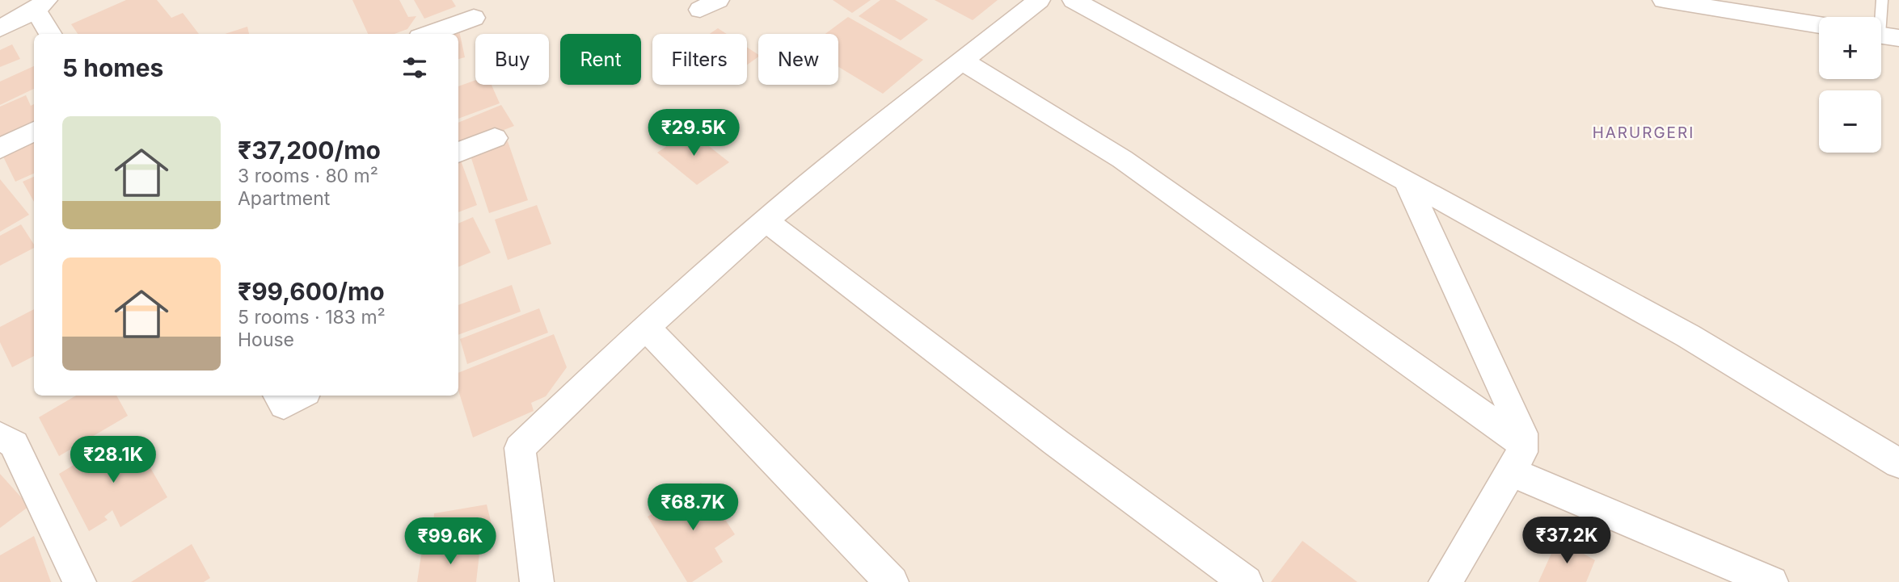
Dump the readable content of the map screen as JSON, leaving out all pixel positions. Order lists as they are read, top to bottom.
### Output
{
  "districts": ["HARURGERI"],
  "page": {
    "map_buttons": ["+", "−"],
    "chip": [
      "Buy",
      "Rent",
      "Filters",
      "New"
    ],
    "heading": "5 homes",
    "list": [
      {
        "name": "₹37,200/mo",
        "note": "3 rooms · 80 m² · Apartment"
      },
      {
        "name": "₹99,600/mo",
        "note": "5 rooms · 183 m² · House"
      }
    ],
    "price": [
      "₹29.5K",
      "₹28.1K",
      "₹68.7K",
      "₹37.2K",
      "₹99.6K"
    ]
  }
}
